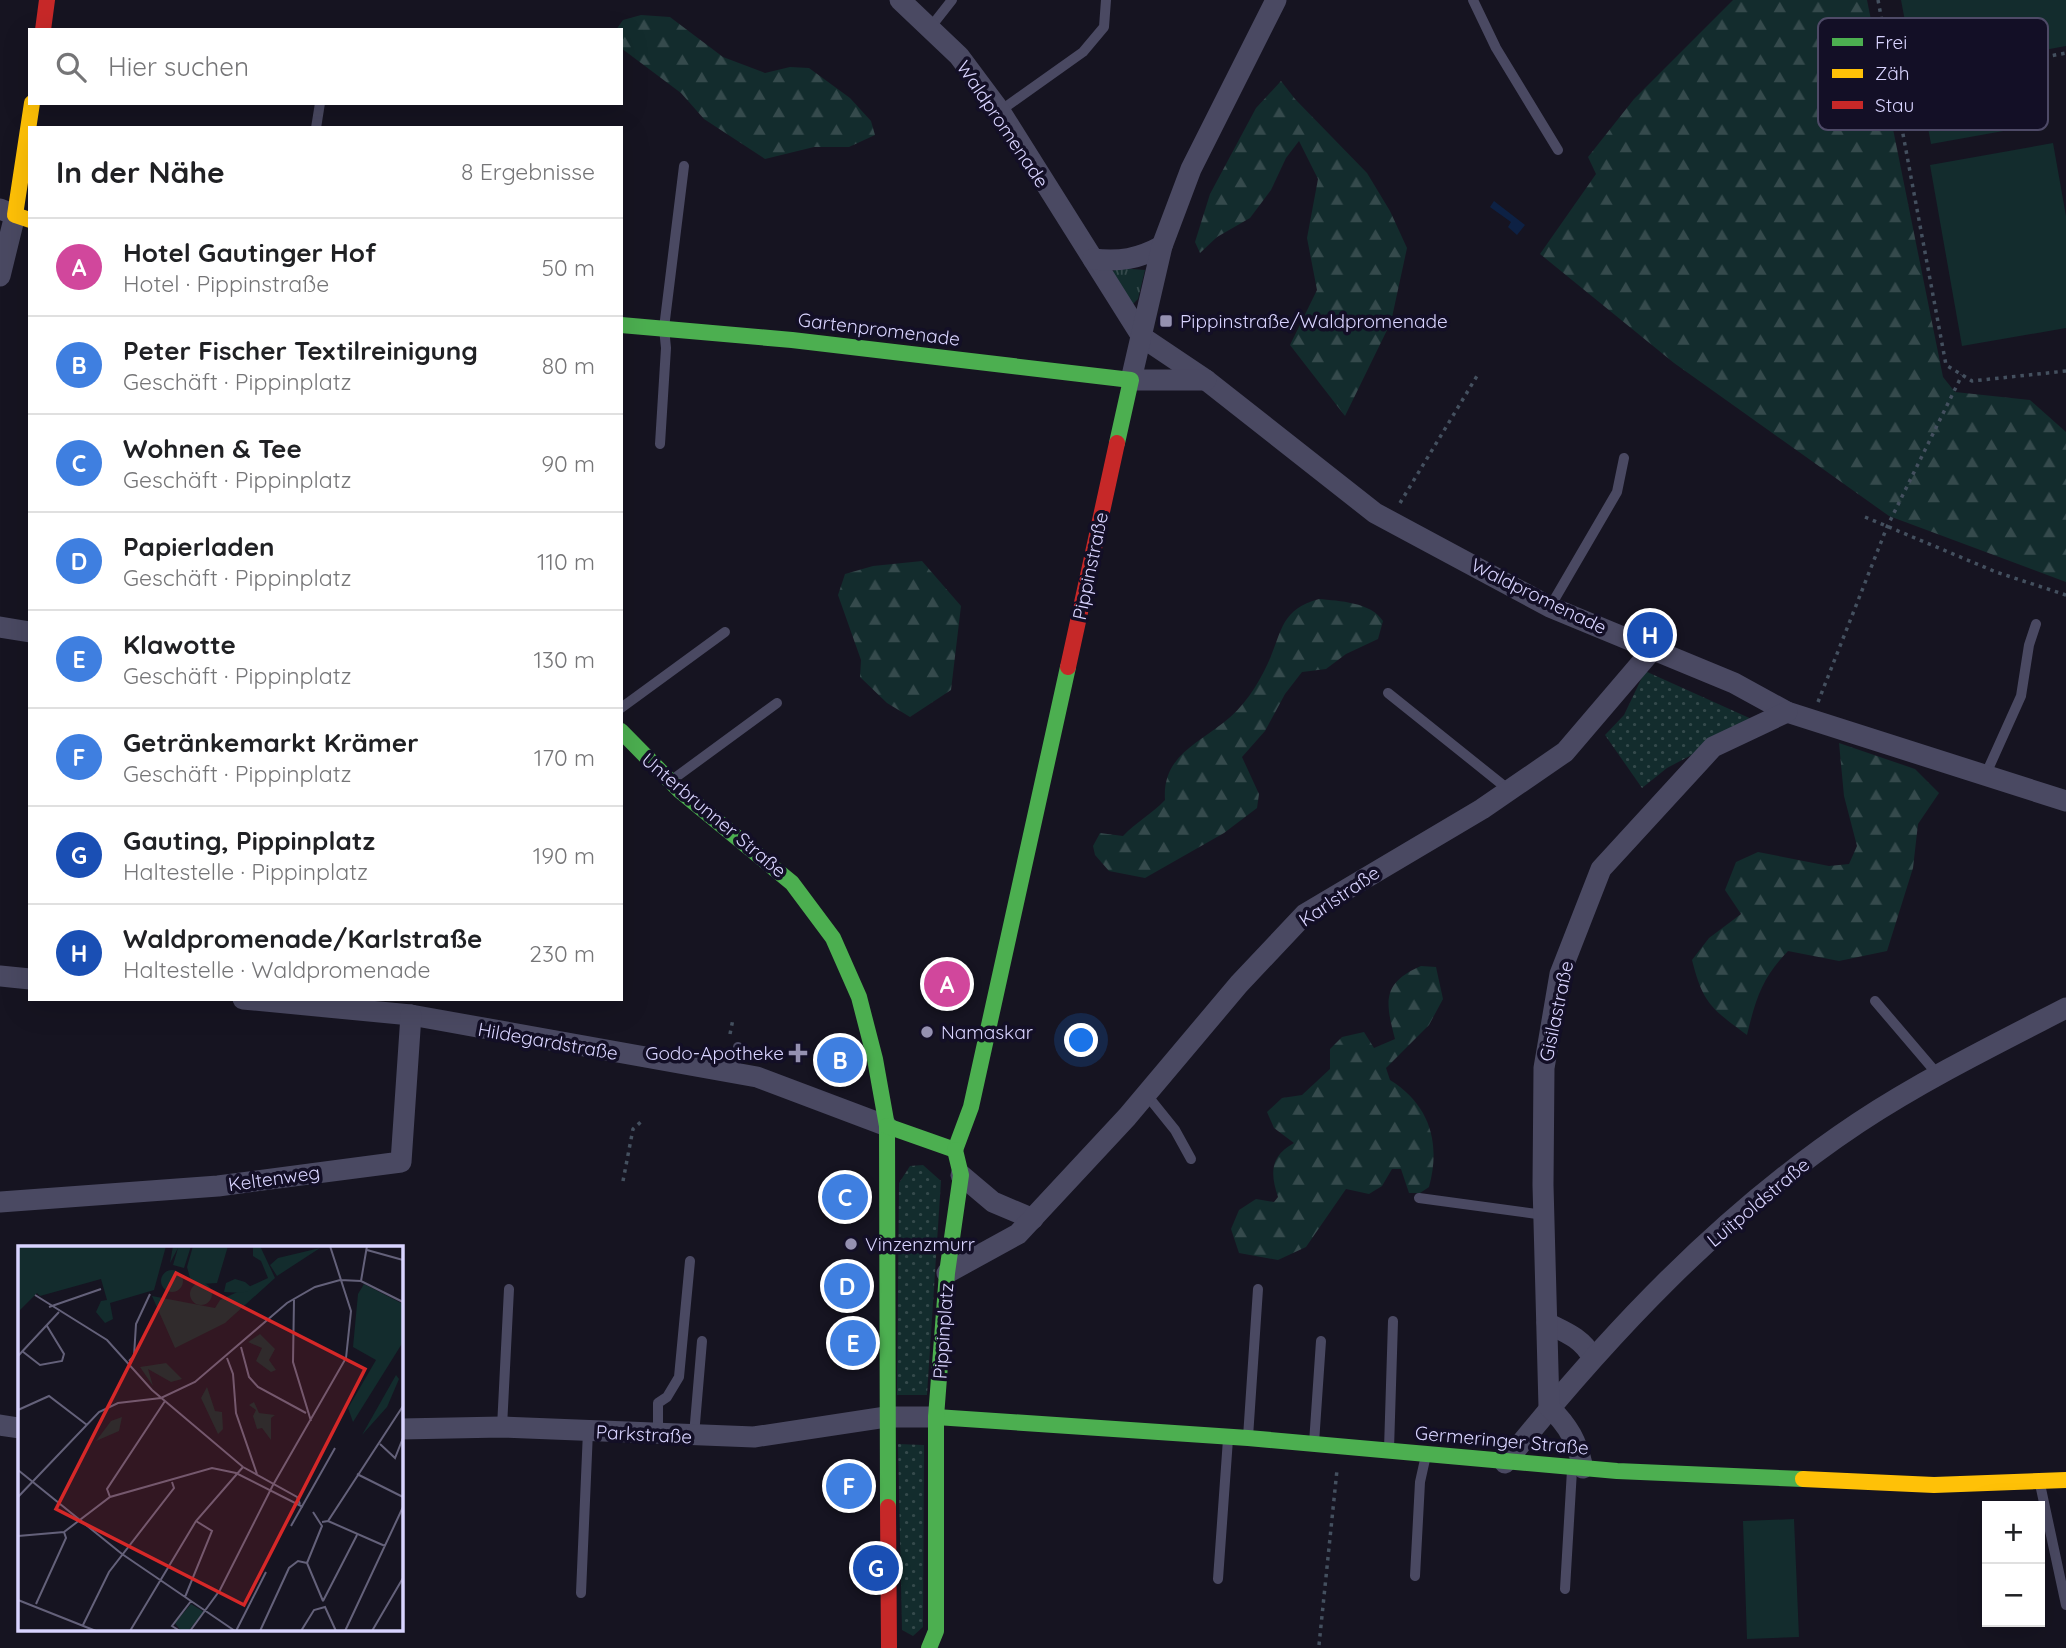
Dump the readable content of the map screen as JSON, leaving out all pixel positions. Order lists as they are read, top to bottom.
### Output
{
  "streets": {
    "street": [
      "Waldpromenade",
      "Gartenpromenade",
      "Pippinstraße",
      "Unterbrunner Straße",
      "Karlstraße",
      "Gisilastraße",
      "Hildegardstraße",
      "Keltenweg",
      "Luitpoldstraße",
      "Pippinplatz",
      "Parkstraße",
      "Germeringer Straße"
    ]
  },
  "crossings": [
    ["Waldpromenade", "Pippinstraße"],
    ["Waldpromenade", "Karlstraße"],
    ["Waldpromenade", "Gisilastraße"],
    ["Gartenpromenade", "Pippinstraße"],
    ["Pippinstraße", "Pippinplatz"],
    ["Unterbrunner Straße", "Hildegardstraße"],
    ["Karlstraße", "Pippinplatz"],
    ["Gisilastraße", "Luitpoldstraße"],
    ["Hildegardstraße", "Keltenweg"],
    ["Luitpoldstraße", "Germeringer Straße"],
    ["Pippinplatz", "Germeringer Straße"]
  ],
  "places": {
    "transit": ["Pippinstraße/Waldpromenade"],
    "other": ["Namaskar", "Vinzenzmurr"],
    "health": ["Godo-Apotheke"]
  },
  "legend": ["Frei", "Zäh", "Stau"],
  "page": {
    "search": "Hier suchen",
    "heading": ["In der Nähe", "8 Ergebnisse"],
    "list": [
      {
        "mark": "A",
        "name": "Hotel Gautinger Hof",
        "note": "Hotel · Pippinstraße",
        "value": "50 m"
      },
      {
        "mark": "B",
        "name": "Peter Fischer Textilreinigung",
        "note": "Geschäft · Pippinplatz",
        "value": "80 m"
      },
      {
        "mark": "C",
        "name": "Wohnen & Tee",
        "note": "Geschäft · Pippinplatz",
        "value": "90 m"
      },
      {
        "mark": "D",
        "name": "Papierladen",
        "note": "Geschäft · Pippinplatz",
        "value": "110 m"
      },
      {
        "mark": "E",
        "name": "Klawotte",
        "note": "Geschäft · Pippinplatz",
        "value": "130 m"
      },
      {
        "mark": "F",
        "name": "Getränkemarkt Krämer",
        "note": "Geschäft · Pippinplatz",
        "value": "170 m"
      },
      {
        "mark": "G",
        "name": "Gauting, Pippinplatz",
        "note": "Haltestelle · Pippinplatz",
        "value": "190 m"
      },
      {
        "mark": "H",
        "name": "Waldpromenade/Karlstraße",
        "note": "Haltestelle · Waldpromenade",
        "value": "230 m"
      }
    ],
    "pins": [
      "H",
      "A",
      "B",
      "C",
      "D",
      "E",
      "F",
      "G"
    ],
    "map_buttons": ["+", "−"]
  }
}
